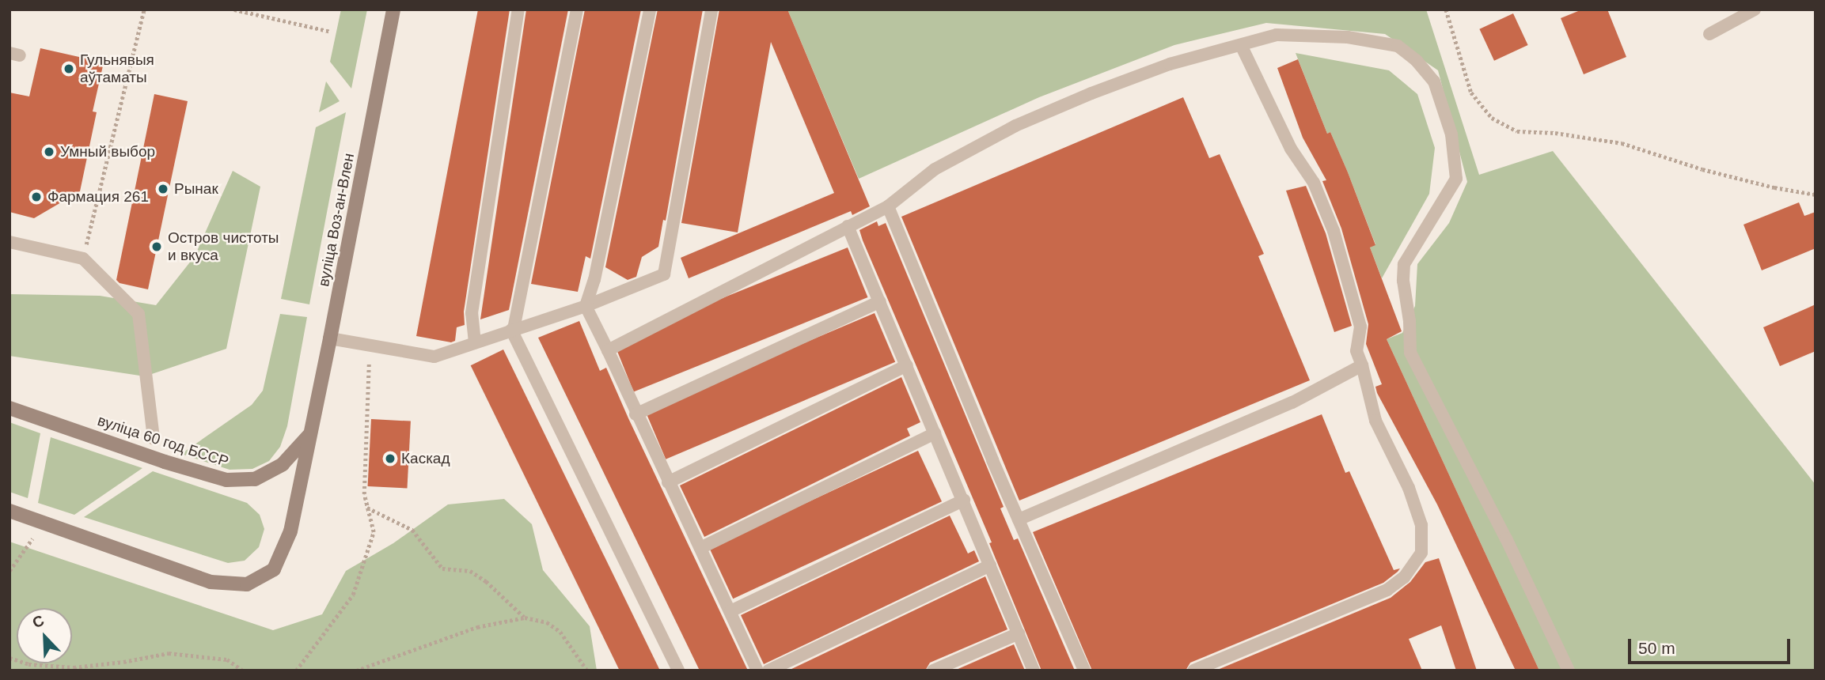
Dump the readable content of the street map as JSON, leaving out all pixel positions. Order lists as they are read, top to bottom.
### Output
{
  "streets": {
    "main road": ["вуліца Воз-ан-Влен", "вуліца 60 год БССР"]
  },
  "crossings": [
    ["вуліца Воз-ан-Влен", "вуліца 60 год БССР"]
  ],
  "places": [
    "Гульнявыя аўтаматы",
    "Умный выбор",
    "Рынак",
    "Фармация 261",
    "Остров чистоты и вкуса",
    "Каскад"
  ],
  "scale_bar": "50 m",
  "north": "top left"
}
